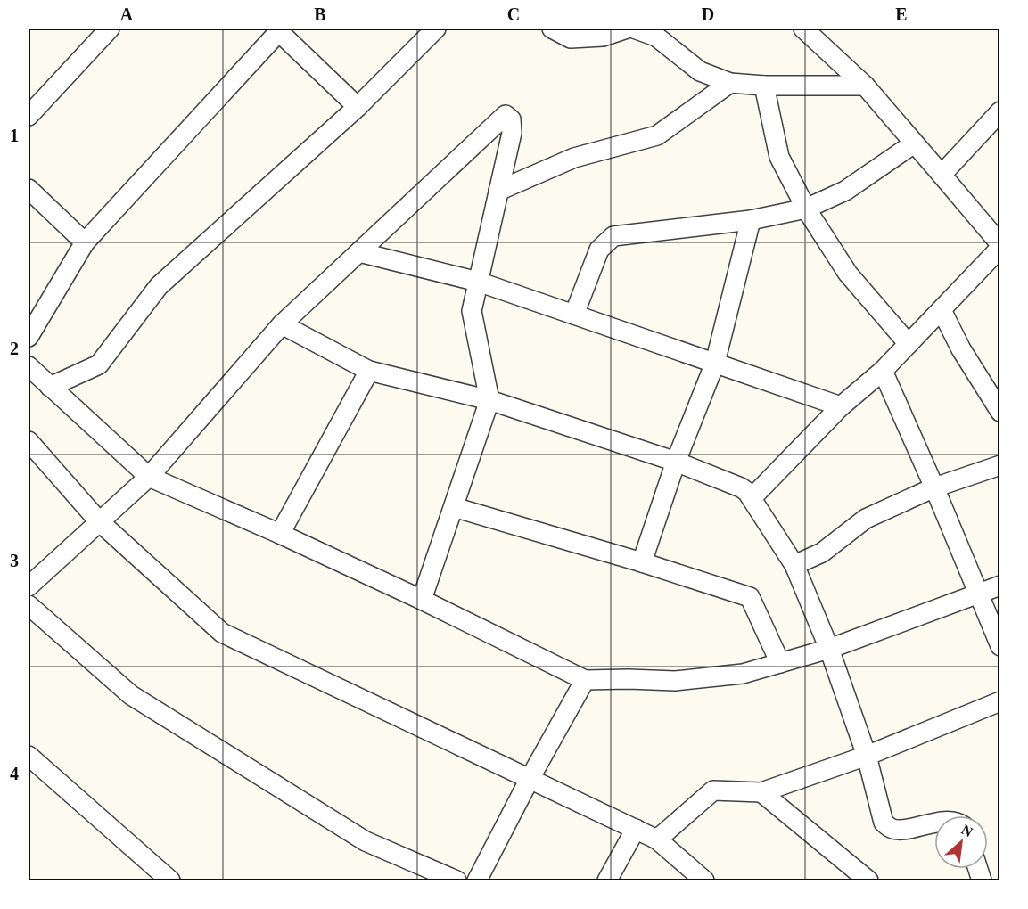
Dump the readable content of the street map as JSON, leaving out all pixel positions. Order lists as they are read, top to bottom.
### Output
{
  "north": "top right",
  "grid": {
    "columns": [
      "A",
      "B",
      "C",
      "D",
      "E"
    ],
    "rows": [
      "1",
      "2",
      "3",
      "4"
    ]
  }
}
